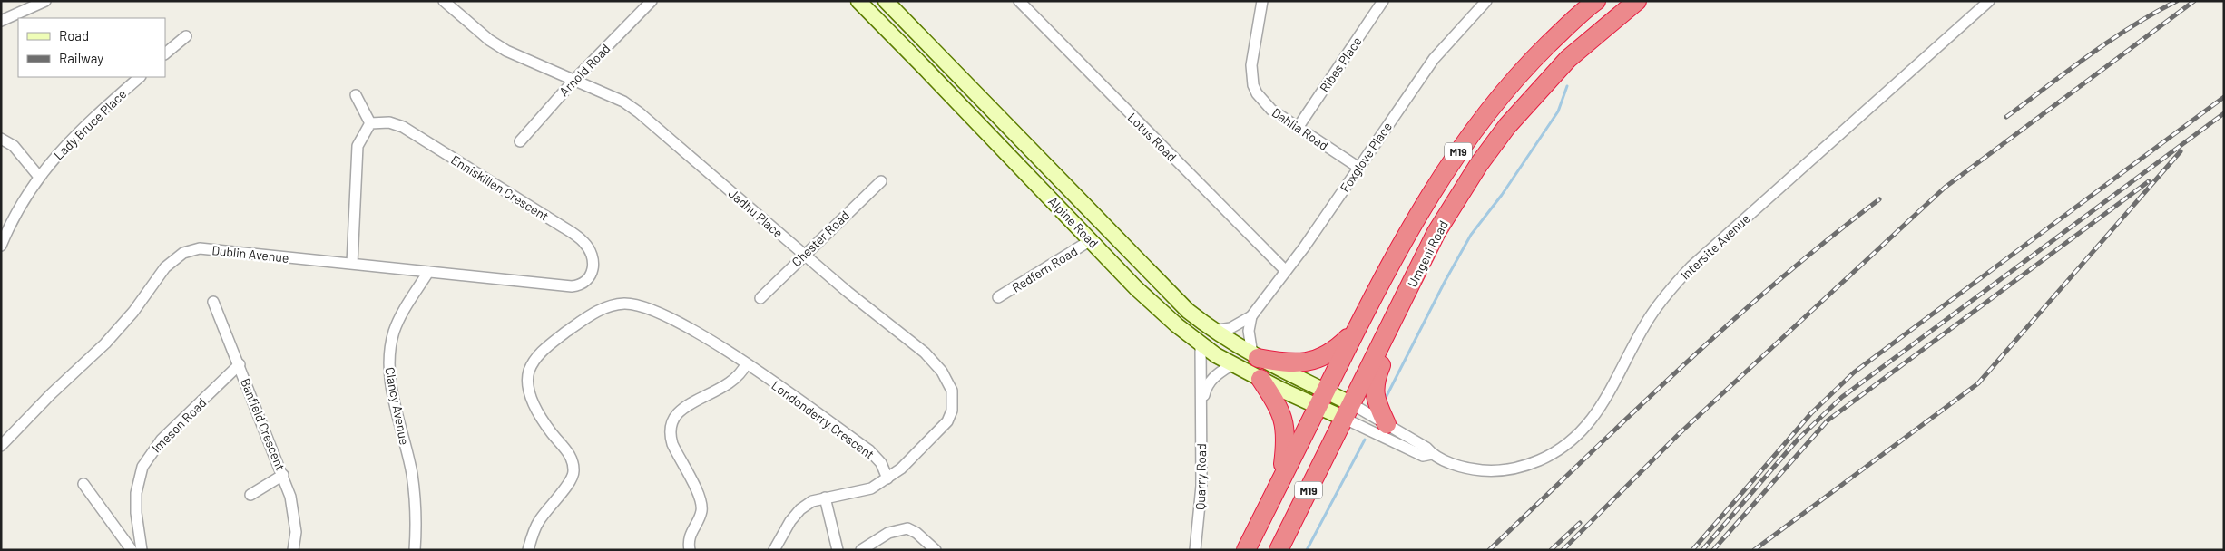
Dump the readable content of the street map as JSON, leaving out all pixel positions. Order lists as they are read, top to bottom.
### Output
{
  "streets": {
    "highway": ["M19", "Umgeni Road"],
    "main road": ["Alpine Road"],
    "street": [
      "Ribes Place",
      "Arnold Road",
      "Lady Bruce Place",
      "Dahlia Road",
      "Lotus Road",
      "Foxglove Place",
      "Enniskillen Crescent",
      "Jadhu Place",
      "Chester Road",
      "Intersite Avenue",
      "Dublin Avenue",
      "Redfern Road",
      "Clancy Avenue",
      "Londonderry Crescent",
      "Banfield Crescent",
      "Imeson Road",
      "Quarry Road"
    ]
  },
  "crossings": [
    ["Ribes Place", "Dahlia Road"],
    ["Arnold Road", "Jadhu Place"],
    ["Dahlia Road", "Foxglove Place"],
    ["Lotus Road", "Foxglove Place"],
    ["Foxglove Place", "Alpine Road"],
    ["Enniskillen Crescent", "Dublin Avenue"],
    ["Jadhu Place", "Chester Road"],
    ["Jadhu Place", "Londonderry Crescent"],
    ["Alpine Road", "Umgeni Road"],
    ["Alpine Road", "Redfern Road"],
    ["Alpine Road", "Quarry Road"],
    ["Intersite Avenue", "Umgeni Road"],
    ["Dublin Avenue", "Clancy Avenue"],
    ["Banfield Crescent", "Imeson Road"]
  ],
  "legend": ["Road", "Railway"]
}
